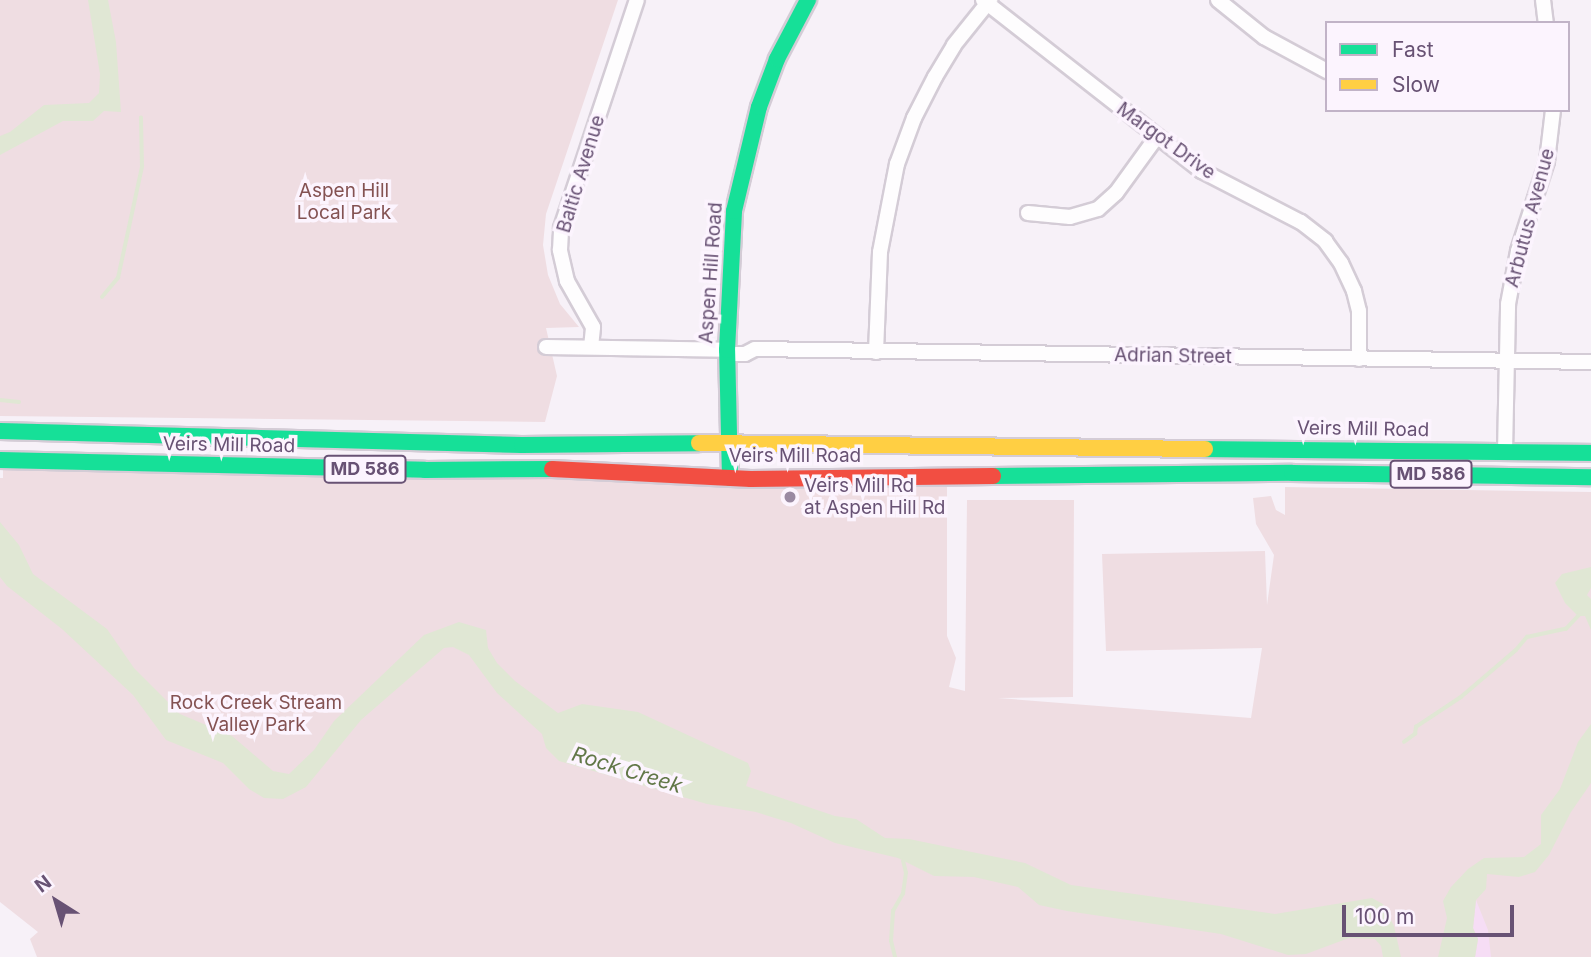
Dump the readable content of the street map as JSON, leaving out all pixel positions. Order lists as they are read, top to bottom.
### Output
{
  "streets": {
    "main road": ["Aspen Hill Road", "Veirs Mill Road", "MD 586"],
    "street": [
      "Margot Drive",
      "Baltic Avenue",
      "Arbutus Avenue",
      "Adrian Street"
    ]
  },
  "crossings": [
    ["Margot Drive", "Adrian Street"],
    ["Baltic Avenue", "Adrian Street"],
    ["Arbutus Avenue", "Adrian Street"],
    ["Arbutus Avenue", "Veirs Mill Road"],
    ["Aspen Hill Road", "Adrian Street"],
    ["Aspen Hill Road", "Veirs Mill Road"]
  ],
  "water": ["Rock Creek"],
  "parks": ["Aspen Hill Local Park", "Rock Creek Stream Valley Park"],
  "places": ["Veirs Mill Rd at Aspen Hill Rd"],
  "legend": ["Fast", "Slow"],
  "scale_bar": "100 m",
  "north": "top left"
}
